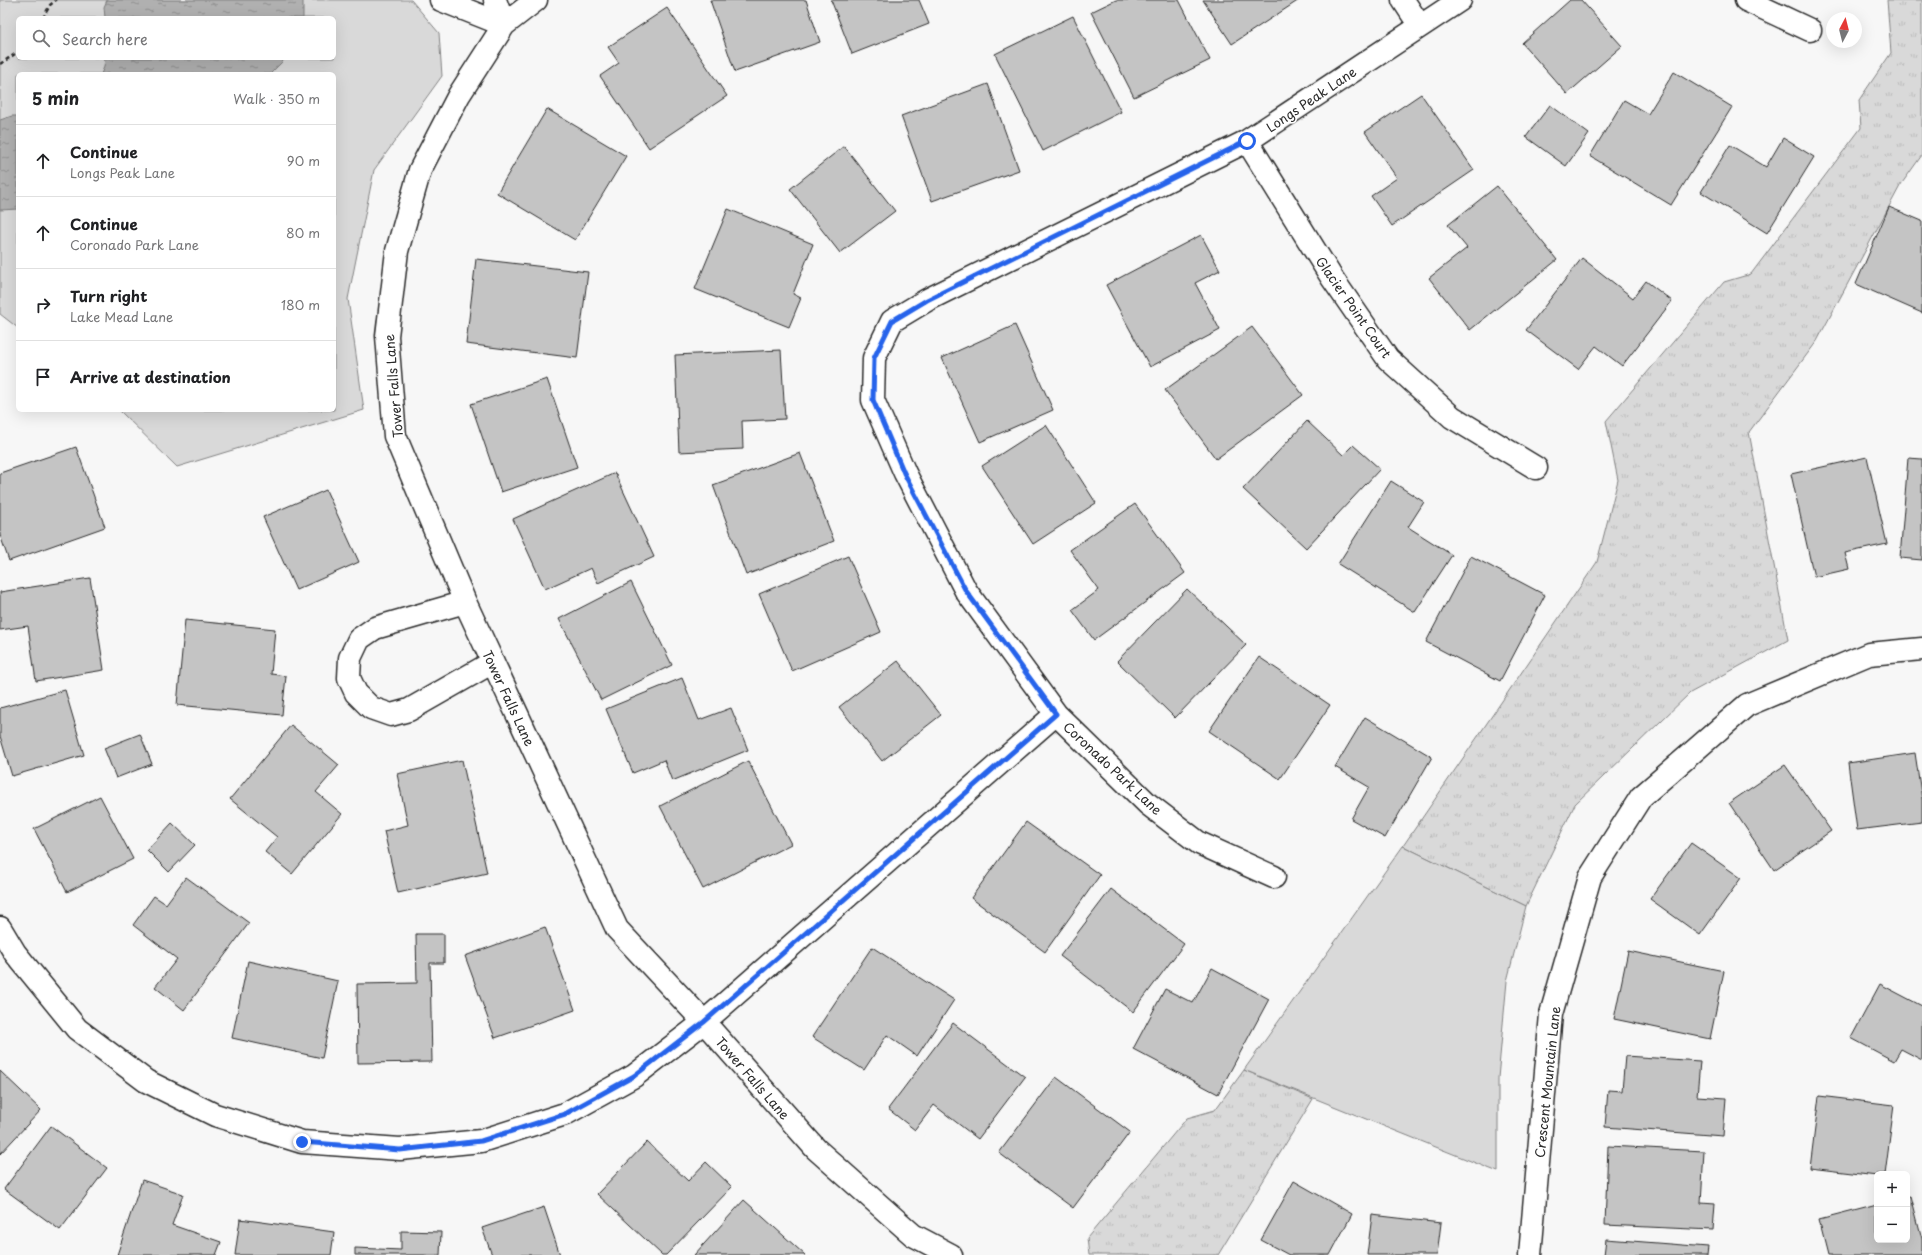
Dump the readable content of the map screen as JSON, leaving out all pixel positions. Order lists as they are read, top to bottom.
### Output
{
  "streets": {
    "street": [
      "Longs Peak Lane",
      "Glacier Point Court",
      "Tower Falls Lane",
      "Coronado Park Lane",
      "Crescent Mountain Lane"
    ]
  },
  "crossings": [
    ["Longs Peak Lane", "Glacier Point Court"],
    ["Longs Peak Lane", "Coronado Park Lane"]
  ],
  "north": "top",
  "page": {
    "search": "Search here",
    "heading": ["5 min", "Walk · 350 m"],
    "list": [
      ["Continue", "Longs Peak Lane", "90 m"],
      ["Continue", "Coronado Park Lane", "80 m"],
      ["Turn right", "Lake Mead Lane", "180 m"],
      "Arrive at destination"
    ],
    "map_buttons": ["+", "−"]
  }
}
